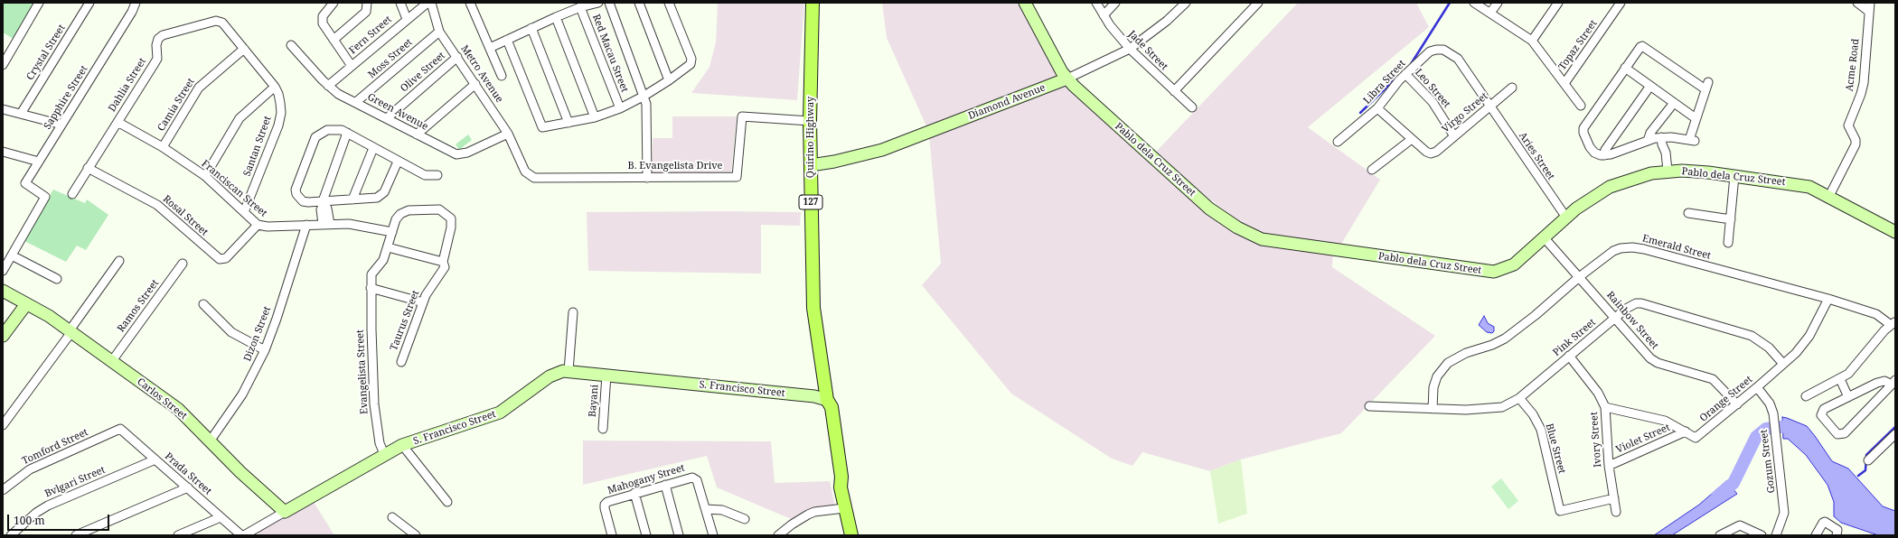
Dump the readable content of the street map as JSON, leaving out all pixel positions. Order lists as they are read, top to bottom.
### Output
{
  "streets": {
    "main road": ["Quirino Highway", "127"],
    "street": [
      "Fern Street",
      "Topaz Street",
      "Jade Street",
      "Crystal Street",
      "Red Macau Street",
      "Moss Street",
      "Acme Road",
      "Olive Street",
      "Metro Avenue",
      "Libra Street",
      "Dahlia Street",
      "Leo Street",
      "Sapphire Street",
      "Diamond Avenue",
      "Camia Street",
      "Green Avenue",
      "Virgo Street",
      "Santan Street",
      "Aries Street",
      "Pablo dela Cruz Street",
      "B. Evangelista Drive",
      "Franciscan Street",
      "Rosal Street",
      "Emerald Street",
      "Ramos Street",
      "Taurus Street",
      "Rainbow Street",
      "Dizon Street",
      "Pink Street",
      "Evangelista Street",
      "S. Francisco Street",
      "Carlos Street",
      "Orange Street",
      "Bayani",
      "Violet Street",
      "Ivory Street",
      "Tomford Street",
      "Blue Street",
      "Gozum Street",
      "Prada Street",
      "Mahogany Street",
      "Bvlgari Street"
    ]
  },
  "crossings": [
    ["Fern Street", "Green Avenue"],
    ["Jade Street", "Diamond Avenue"],
    ["Moss Street", "Metro Avenue"],
    ["Moss Street", "Green Avenue"],
    ["Acme Road", "Pablo dela Cruz Street"],
    ["Olive Street", "Metro Avenue"],
    ["Olive Street", "Green Avenue"],
    ["Metro Avenue", "Green Avenue"],
    ["Metro Avenue", "B. Evangelista Drive"],
    ["Libra Street", "Leo Street"],
    ["Libra Street", "Virgo Street"],
    ["Libra Street", "Aries Street"],
    ["Dahlia Street", "Santan Street"],
    ["Dahlia Street", "Franciscan Street"],
    ["Dahlia Street", "Rosal Street"],
    ["Leo Street", "Virgo Street"],
    ["Diamond Avenue", "Quirino Highway"],
    ["Diamond Avenue", "Pablo dela Cruz Street"],
    ["Camia Street", "Santan Street"],
    ["Camia Street", "Franciscan Street"],
    ["Virgo Street", "Aries Street"],
    ["Quirino Highway", "B. Evangelista Drive"],
    ["Quirino Highway", "S. Francisco Street"],
    ["Santan Street", "Franciscan Street"],
    ["Aries Street", "Pablo dela Cruz Street"],
    ["Pablo dela Cruz Street", "Rainbow Street"],
    ["Franciscan Street", "Rosal Street"],
    ["Franciscan Street", "Dizon Street"],
    ["Franciscan Street", "Evangelista Street"],
    ["Emerald Street", "Rainbow Street"],
    ["Emerald Street", "Pink Street"],
    ["Emerald Street", "Orange Street"],
    ["Ramos Street", "Carlos Street"],
    ["Taurus Street", "Evangelista Street"],
    ["Rainbow Street", "Pink Street"],
    ["Rainbow Street", "Orange Street"],
    ["Dizon Street", "Carlos Street"],
    ["Pink Street", "Orange Street"],
    ["Pink Street", "Ivory Street"],
    ["Pink Street", "Blue Street"],
    ["Evangelista Street", "S. Francisco Street"],
    ["S. Francisco Street", "Carlos Street"],
    ["S. Francisco Street", "Bayani"],
    ["S. Francisco Street", "Prada Street"],
    ["Orange Street", "Violet Street"],
    ["Orange Street", "Ivory Street"],
    ["Orange Street", "Gozum Street"],
    ["Violet Street", "Ivory Street"],
    ["Ivory Street", "Blue Street"],
    ["Tomford Street", "Prada Street"],
    ["Prada Street", "Bvlgari Street"]
  ],
  "scale_bar": "100 m"
}
